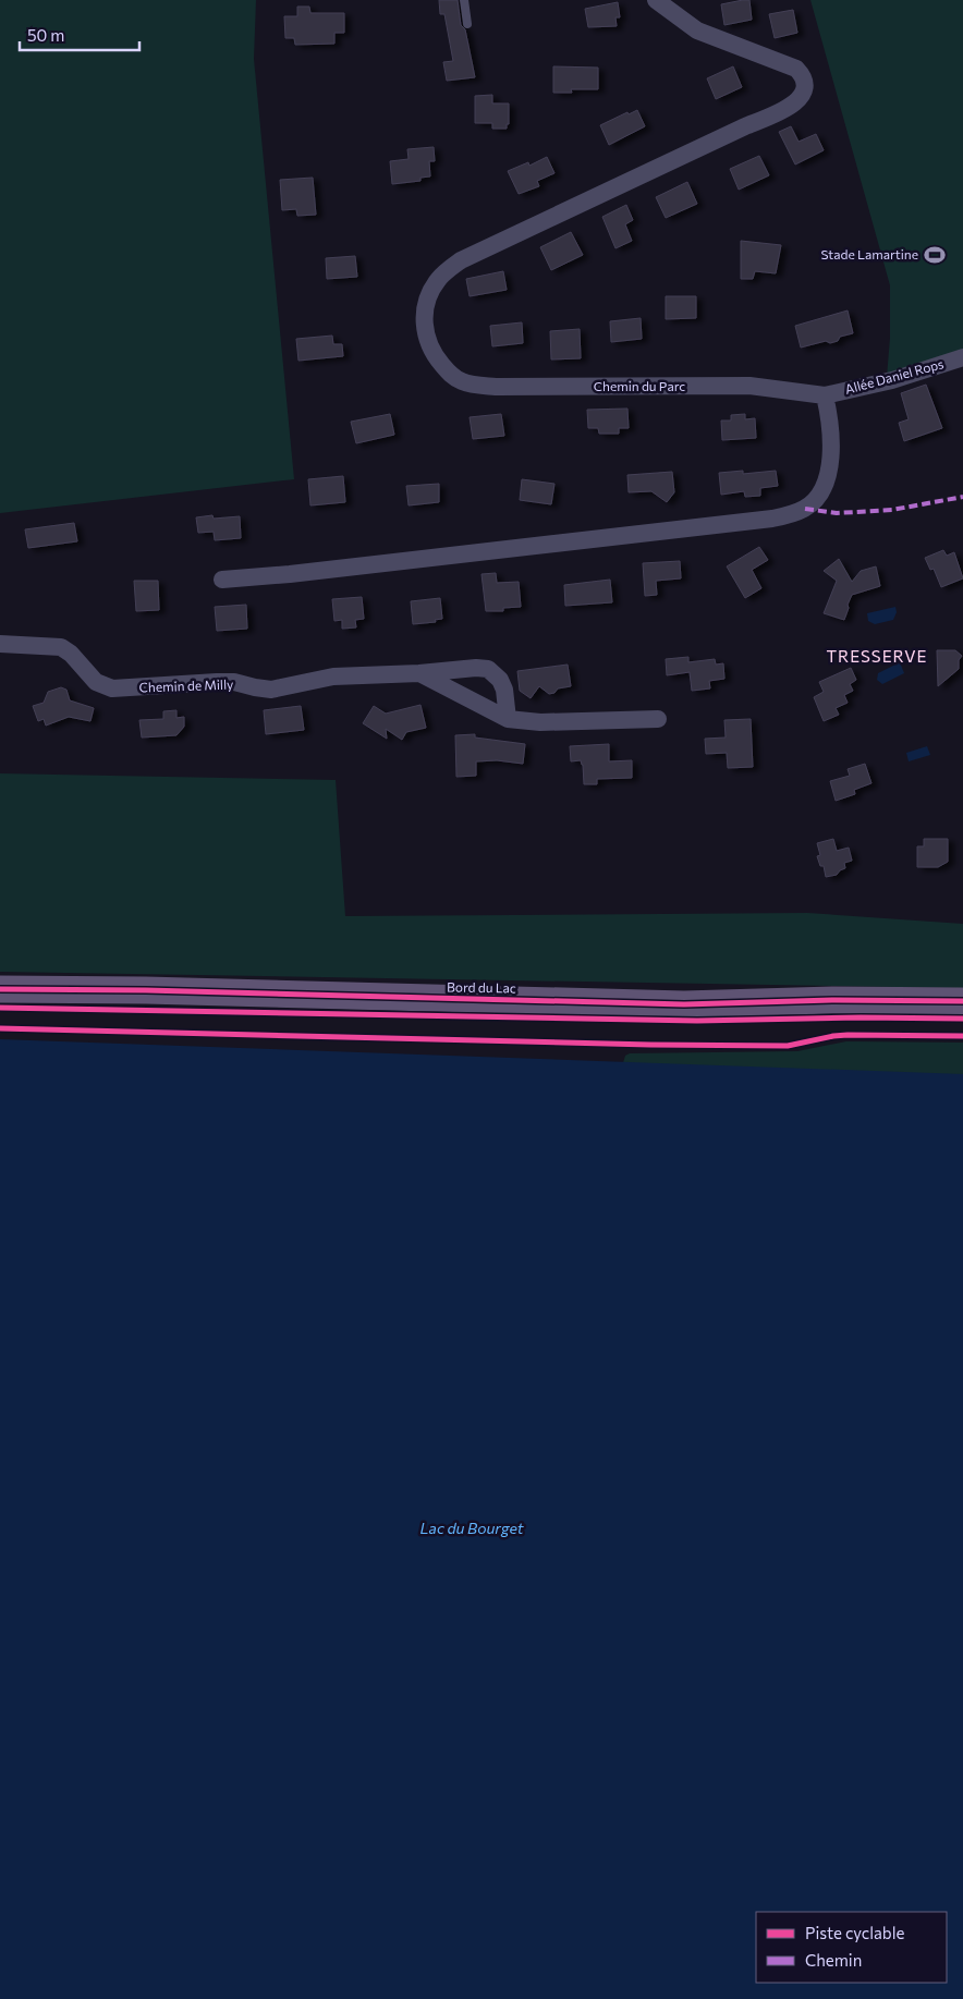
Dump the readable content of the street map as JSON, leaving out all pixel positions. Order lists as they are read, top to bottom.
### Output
{
  "streets": {
    "main road": ["Bord du Lac"],
    "street": ["Allée Daniel Rops", "Chemin du Parc", "Chemin de Milly"]
  },
  "crossings": [
    ["Allée Daniel Rops", "Chemin du Parc"]
  ],
  "districts": ["TRESSERVE"],
  "water": ["Lac du Bourget"],
  "places": {
    "sports": ["Stade Lamartine"]
  },
  "legend": ["Piste cyclable", "Chemin"],
  "scale_bar": "50 m"
}
